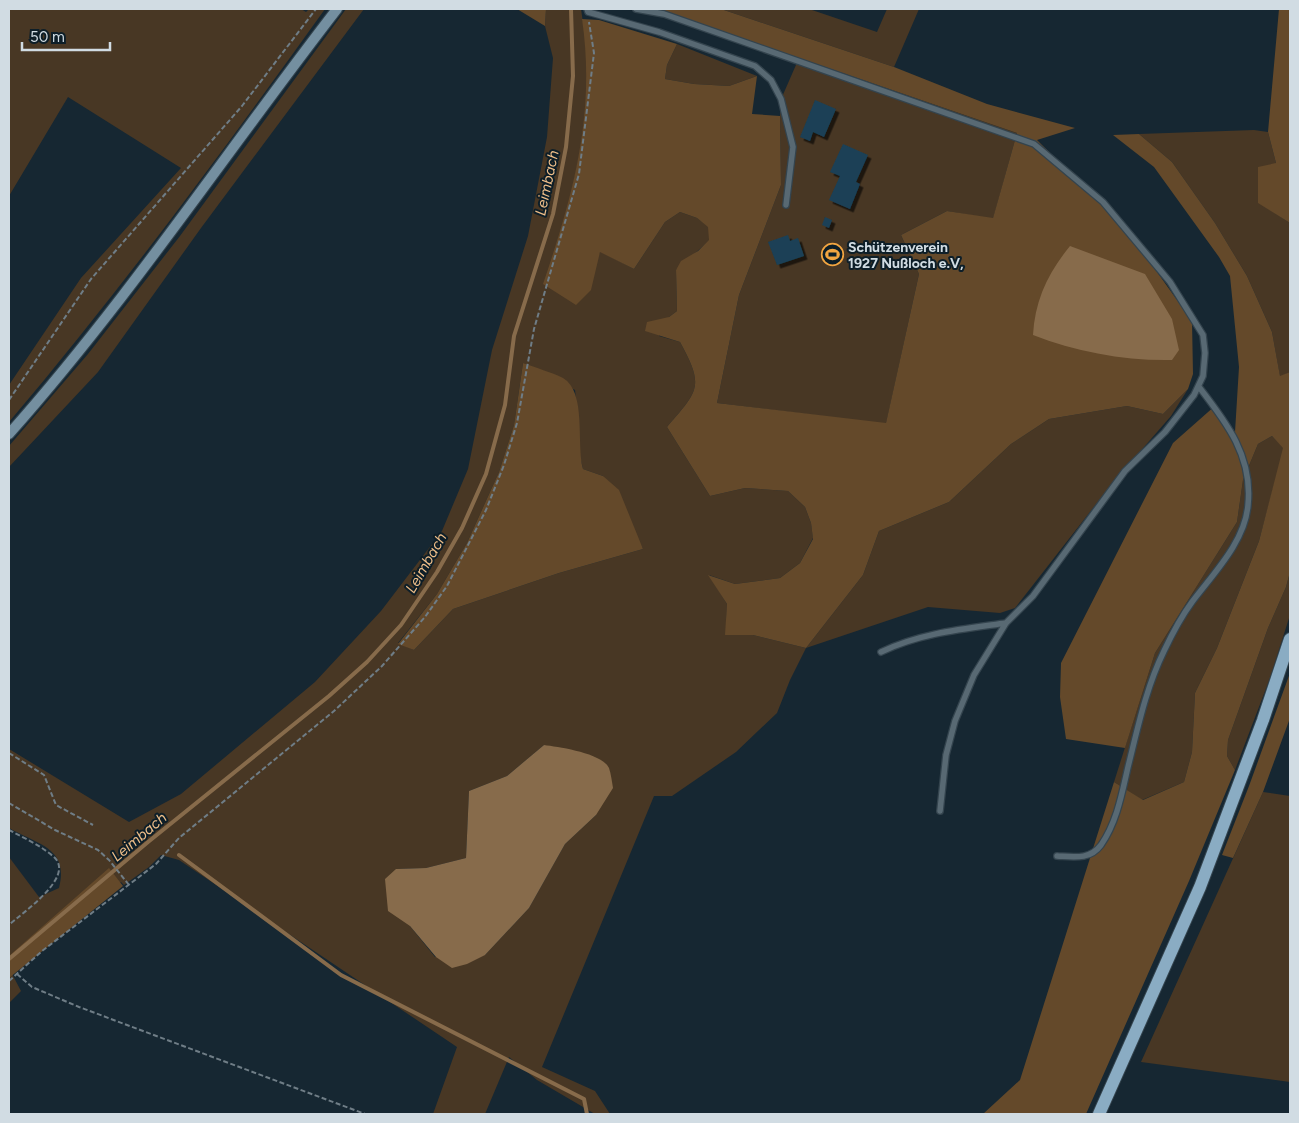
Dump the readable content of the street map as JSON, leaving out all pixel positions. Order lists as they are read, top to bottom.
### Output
{
  "water": ["Leimbach"],
  "places": {
    "sports": ["Schützenverein 1927 Nußloch e.V,"]
  },
  "scale_bar": "50 m"
}
